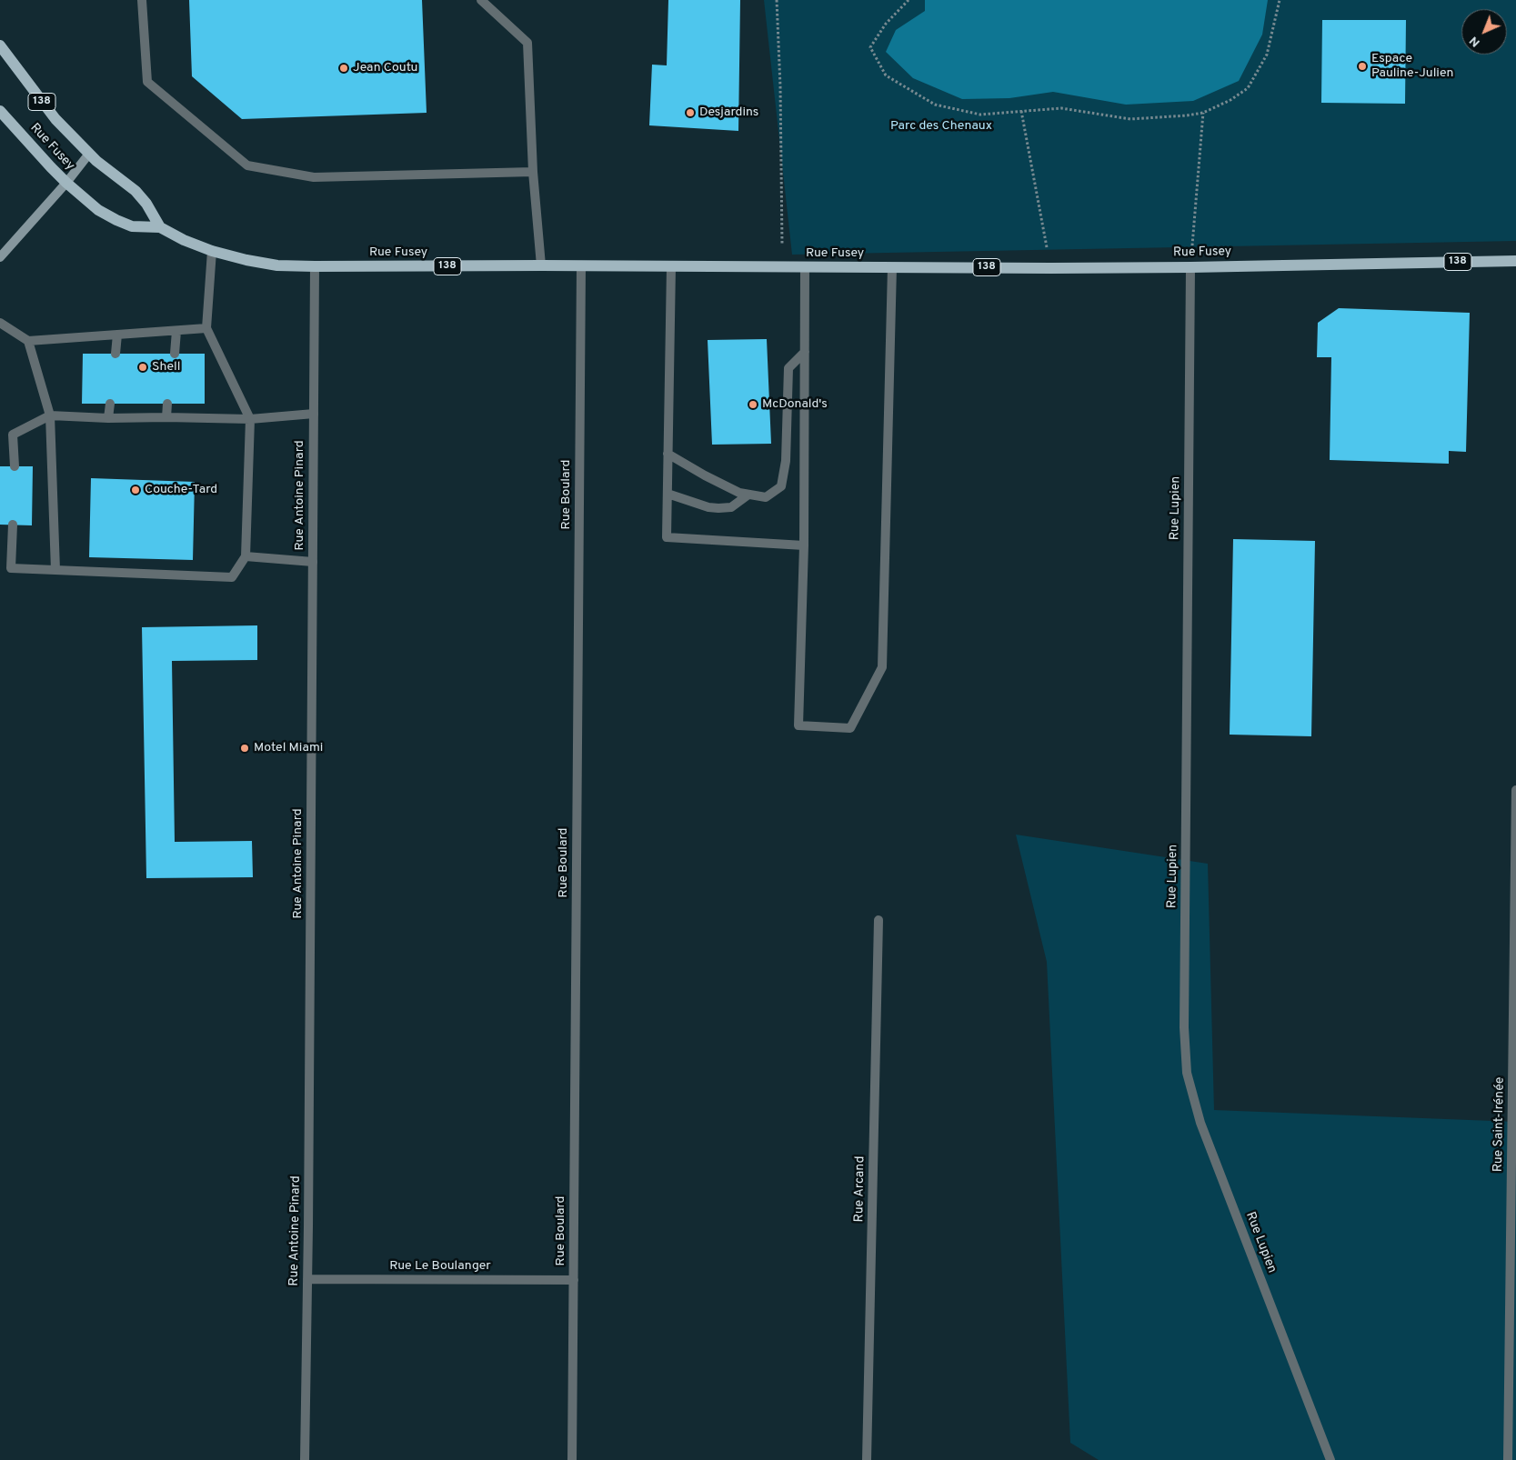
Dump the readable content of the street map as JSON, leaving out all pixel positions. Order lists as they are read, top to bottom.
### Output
{
  "streets": {
    "main road": ["138", "Rue Fusey"],
    "street": [
      "Rue Boulard",
      "Rue Antoine Pinard",
      "Rue Lupien",
      "Rue Saint-Irénée",
      "Rue Arcand",
      "Rue Le Boulanger"
    ]
  },
  "crossings": [
    ["Rue Fusey", "Rue Boulard"],
    ["Rue Fusey", "Rue Antoine Pinard"],
    ["Rue Fusey", "Rue Lupien"],
    ["Rue Boulard", "Rue Le Boulanger"],
    ["Rue Antoine Pinard", "Rue Le Boulanger"]
  ],
  "parks": ["Parc des Chenaux"],
  "places": [
    "Espace Pauline-Julien",
    "Jean Coutu",
    "Desjardins",
    "Shell",
    "McDonald's",
    "Couche-Tard",
    "Motel Miami"
  ],
  "north": "bottom left"
}
